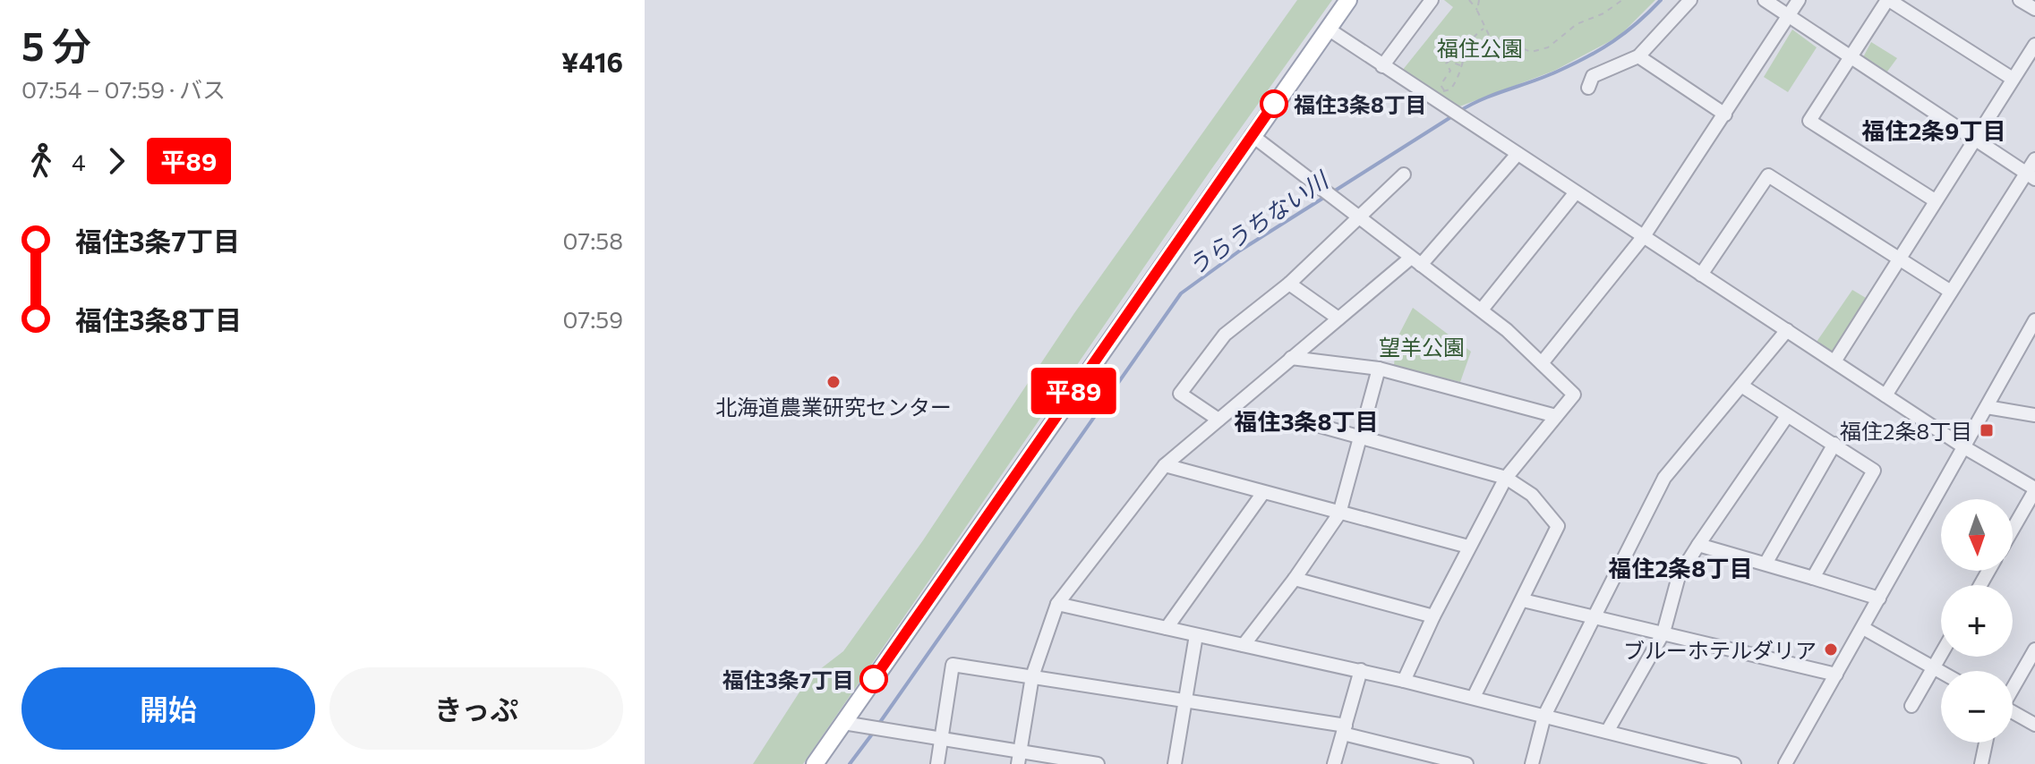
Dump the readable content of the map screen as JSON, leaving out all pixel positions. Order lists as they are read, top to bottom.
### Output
{
  "districts": ["福住2条9丁目", "福住3条8丁目", "福住2条8丁目"],
  "water": ["うらうちない川"],
  "parks": ["福住公園", "望羊公園"],
  "places": {
    "other": [
      "福住3条8丁目",
      "北海道農業研究センター",
      "ブルーホテルダリア",
      "福住3条7丁目"
    ],
    "transit": ["福住2条8丁目"]
  },
  "lines": ["bus line 平89"],
  "north": "bottom",
  "page": {
    "heading": ["5 分", "07:54 – 07:59 · バス", "¥416"],
    "on_map": "平89",
    "legs": ["4", "平89"],
    "list": [
      {
        "name": "福住3条7丁目",
        "value": "07:58"
      },
      {
        "name": "福住3条8丁目",
        "value": "07:59"
      }
    ],
    "map_buttons": ["+", "−"],
    "buttons": ["開始", "きっぷ"]
  }
}
